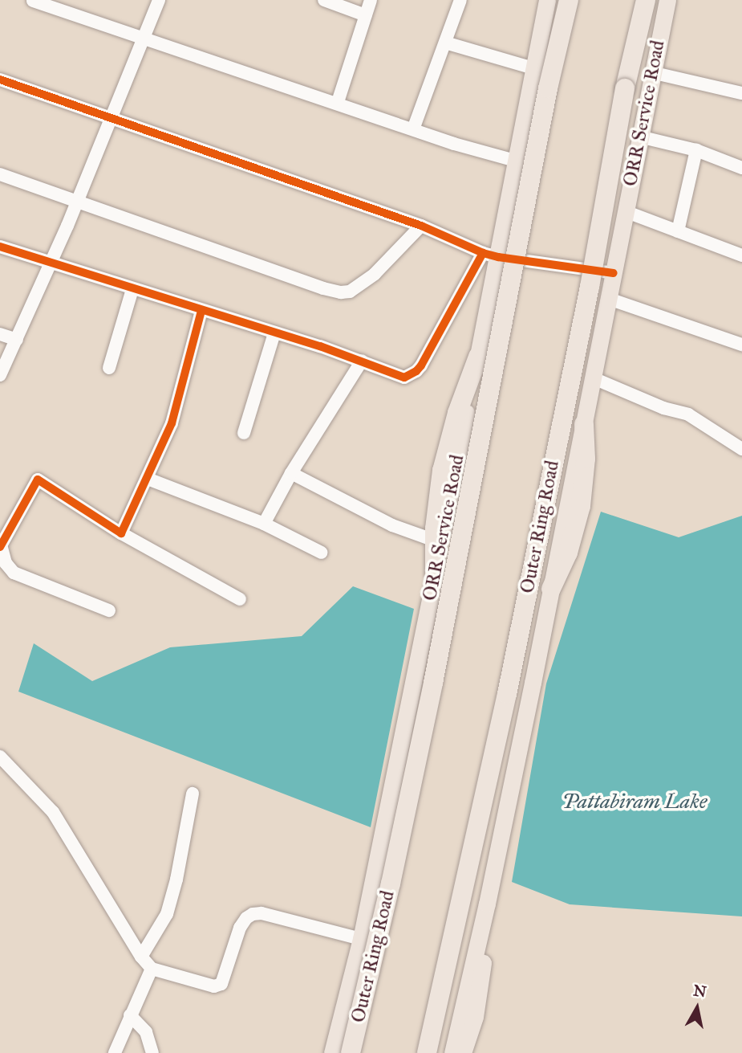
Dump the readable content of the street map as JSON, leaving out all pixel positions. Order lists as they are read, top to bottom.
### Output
{
  "streets": {
    "highway": ["Outer Ring Road"],
    "main road": ["ORR Service Road"]
  },
  "water": ["Pattabiram Lake"],
  "north": "top"
}
